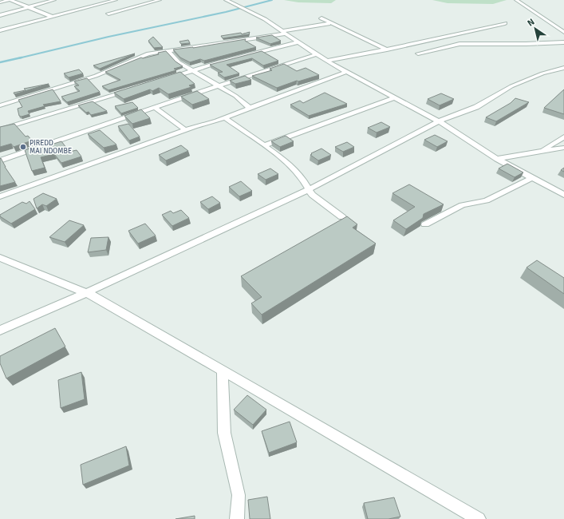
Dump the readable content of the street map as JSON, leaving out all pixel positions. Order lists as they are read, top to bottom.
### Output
{
  "places": ["PIREDD MAI NDOMBE"],
  "north": "top left"
}
